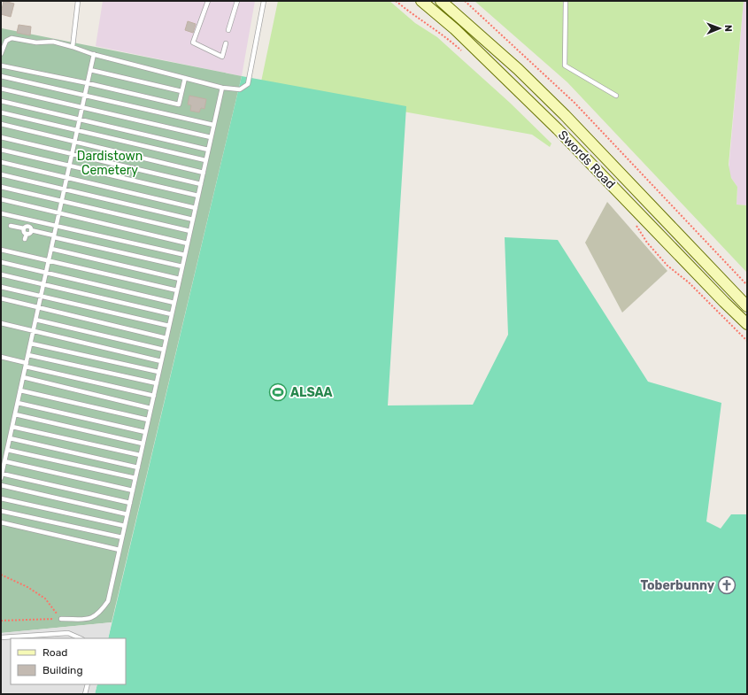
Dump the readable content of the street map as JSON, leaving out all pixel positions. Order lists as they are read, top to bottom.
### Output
{
  "streets": {
    "main road": ["Swords Road"]
  },
  "parks": ["Dardistown Cemetery"],
  "places": {
    "sports": ["ALSAA"],
    "church": ["Toberbunny"]
  },
  "legend": ["Road", "Building"],
  "north": "right"
}
